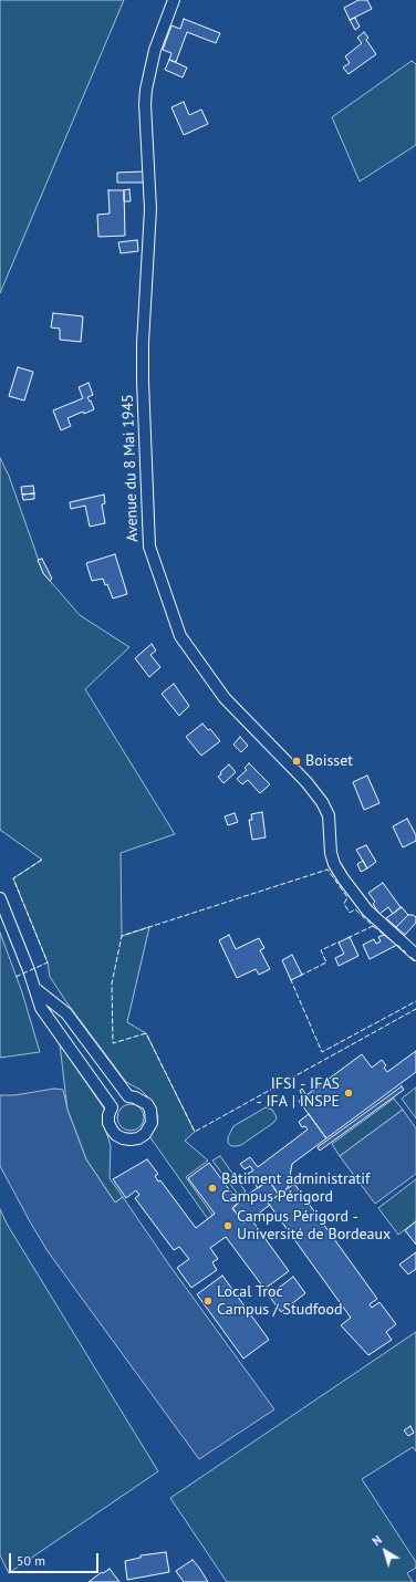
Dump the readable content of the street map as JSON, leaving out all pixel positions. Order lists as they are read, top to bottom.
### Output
{
  "streets": {
    "street": ["Avenue du 8 Mai 1945"]
  },
  "places": [
    "Boisset",
    "IFSI - IFAS - IFA | INSPE",
    "Bâtiment administratif Campus Périgord",
    "Campus Périgord - Université de Bordeaux",
    "Local Troc Campus / Studfood"
  ],
  "scale_bar": "50 m",
  "north": "top left"
}
